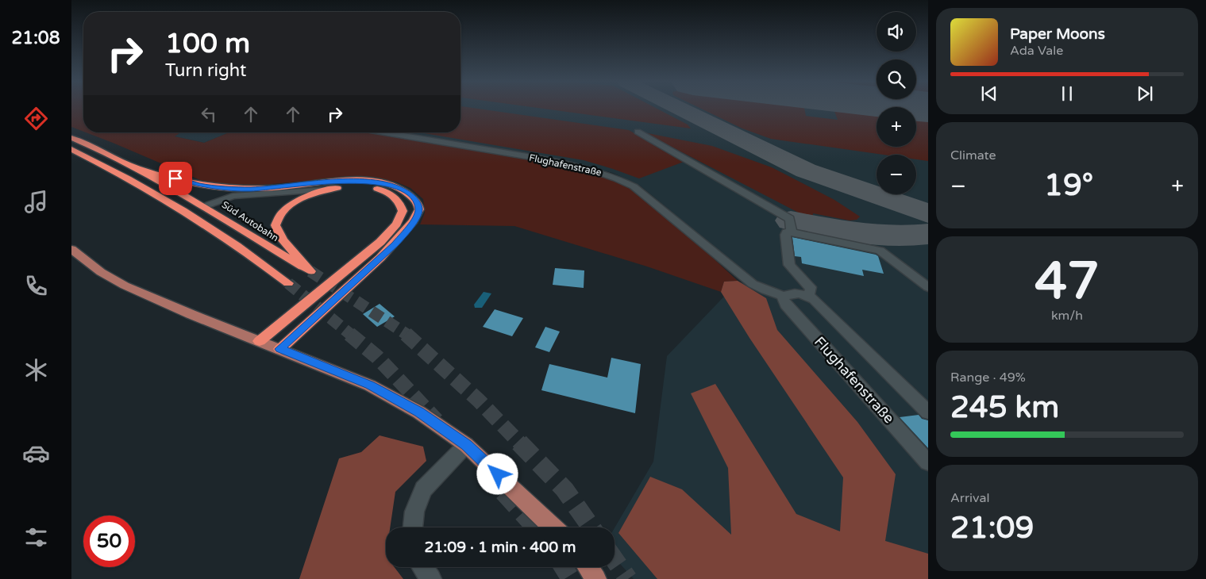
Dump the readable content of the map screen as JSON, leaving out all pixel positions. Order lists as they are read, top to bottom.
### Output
{
  "streets": {
    "highway": ["Süd Autobahn"],
    "street": ["Flughafenstraße"]
  },
  "page": {
    "tabs": "21:08",
    "map_buttons": ["+", "−"],
    "turn": ["100 m", "Turn right"],
    "song": ["Paper Moons", "Ada Vale"],
    "tile": [
      "Climate",
      ["47", "km/h"],
      ["Range · 49%", "245 km"],
      ["Arrival", "21:09"]
    ],
    "heat": ["−", "19°", "+"],
    "limit": "50",
    "trip": "21:09 · 1 min · 400 m"
  }
}
